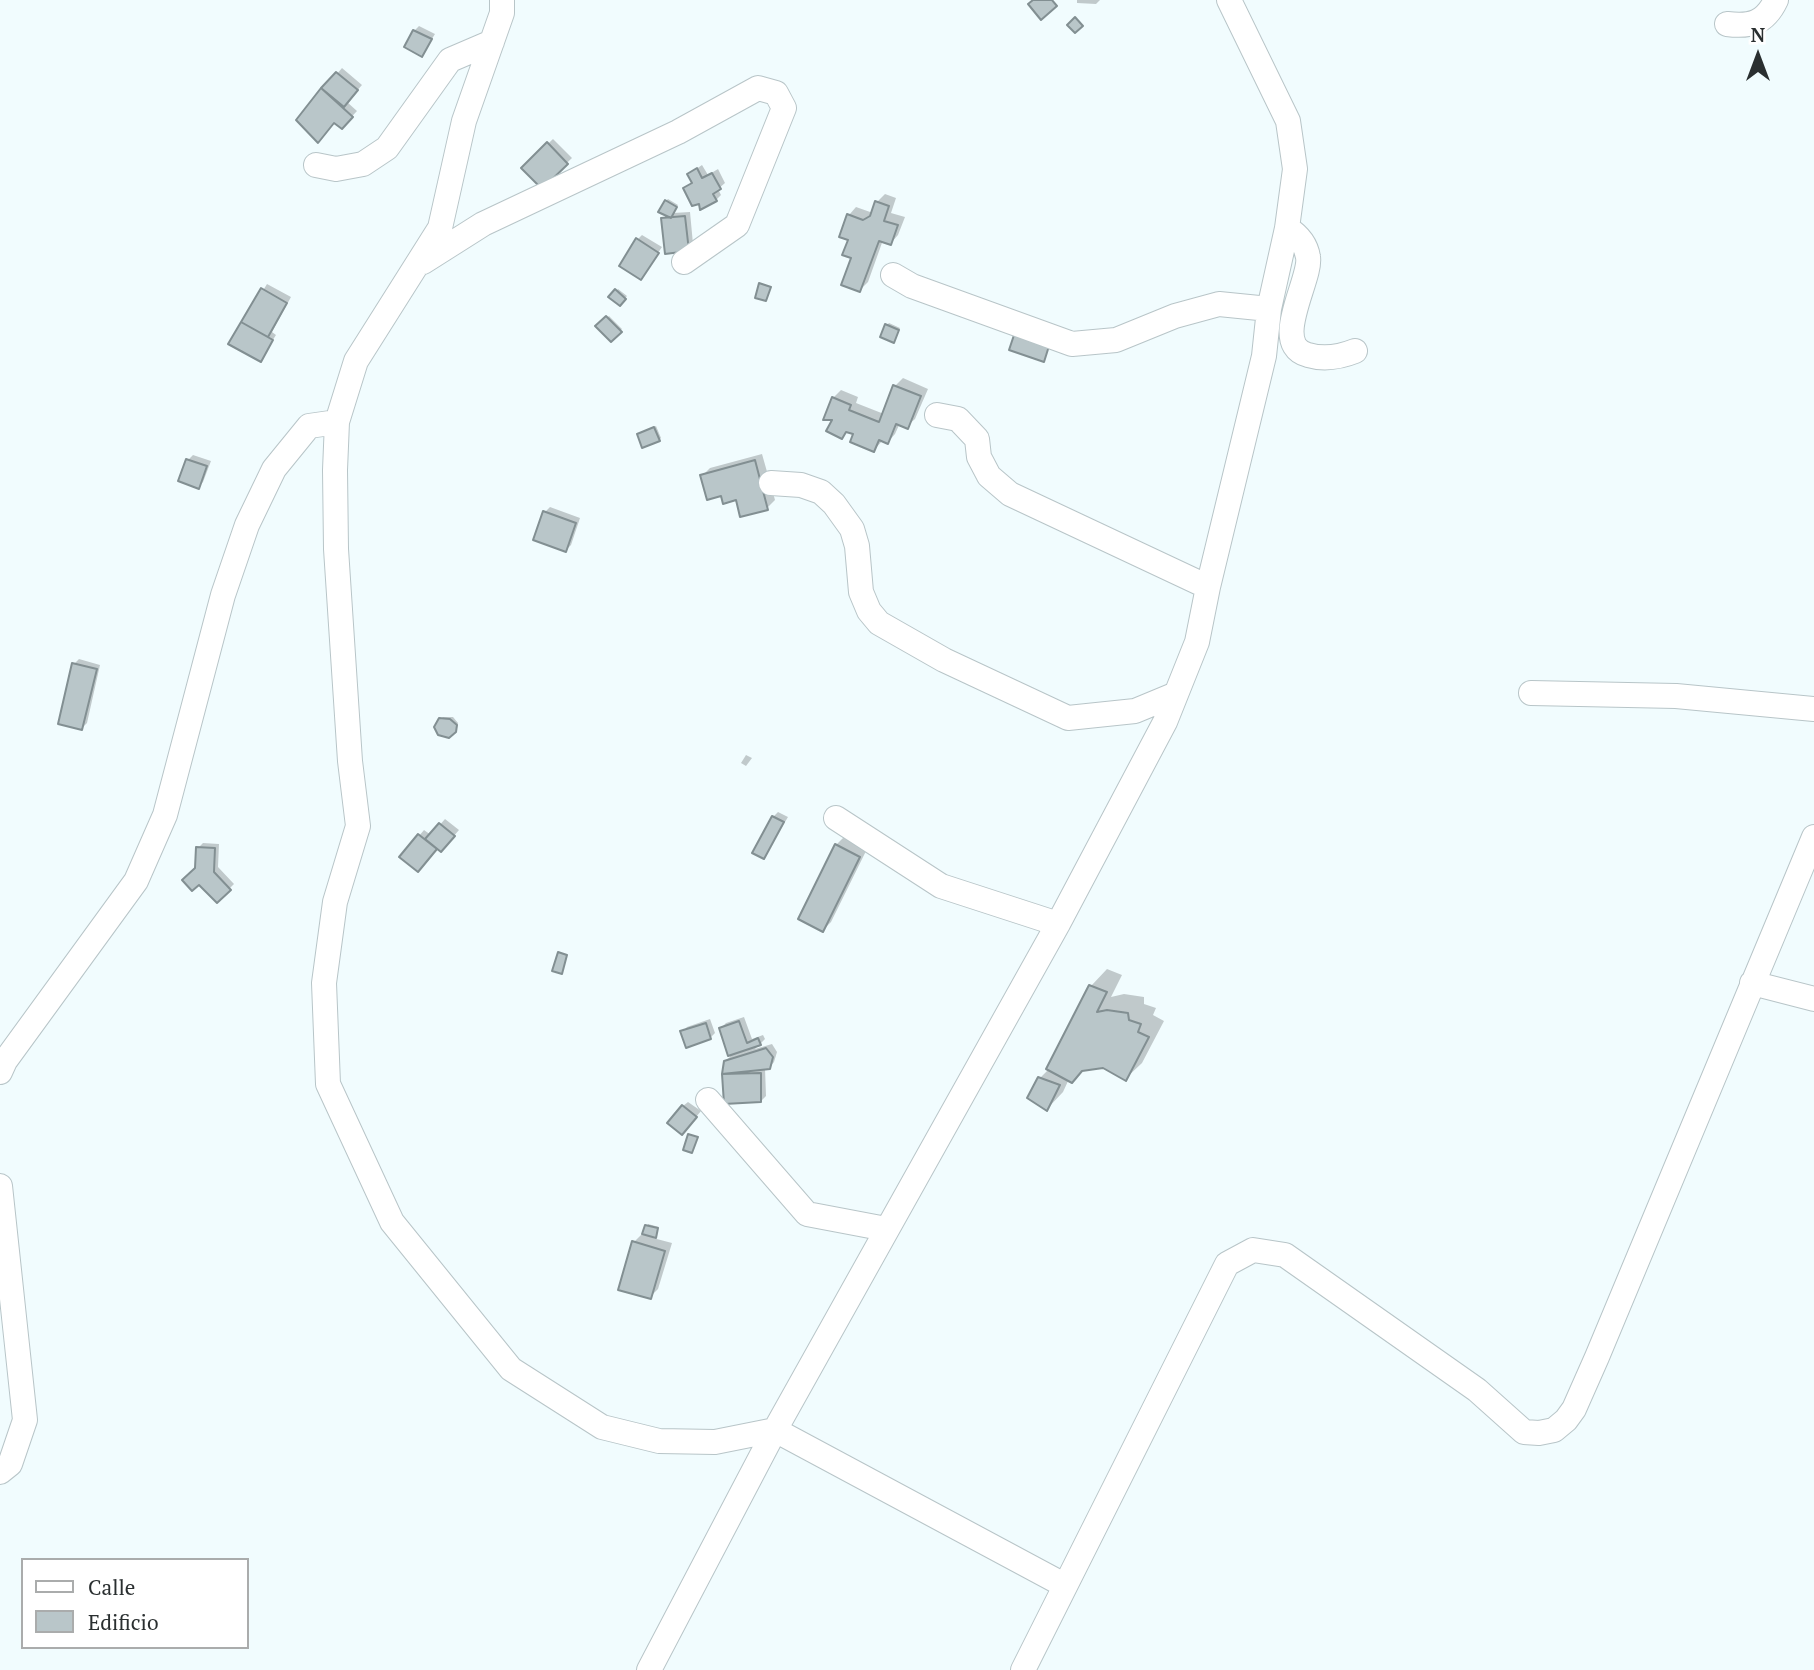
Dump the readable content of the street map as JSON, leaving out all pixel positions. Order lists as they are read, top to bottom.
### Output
{
  "legend": ["Calle", "Edificio"],
  "north": "top"
}
